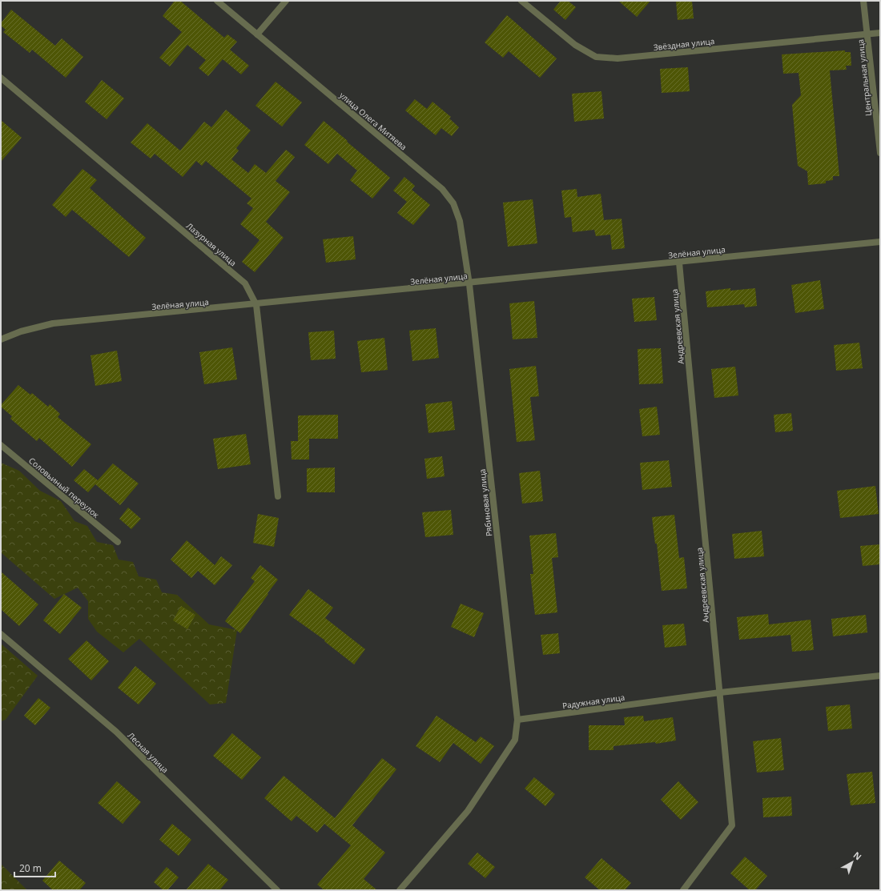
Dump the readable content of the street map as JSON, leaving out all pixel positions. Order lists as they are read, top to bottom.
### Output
{
  "streets": {
    "street": [
      "Звёздная улица",
      "Центральная улица",
      "улица Олега Митяева",
      "Лазурная улица",
      "Зелёная улица",
      "Андреевская улица",
      "Соловьиный переулок",
      "Рябиновая улица",
      "Радужная улица",
      "Лесная улица"
    ]
  },
  "crossings": [
    ["Звёздная улица", "Центральная улица"],
    ["улица Олега Митяева", "Зелёная улица"],
    ["улица Олега Митяева", "Рябиновая улица"],
    ["Лазурная улица", "Зелёная улица"],
    ["Зелёная улица", "Андреевская улица"],
    ["Зелёная улица", "Рябиновая улица"],
    ["Андреевская улица", "Радужная улица"],
    ["Рябиновая улица", "Радужная улица"]
  ],
  "scale_bar": "20 m",
  "north": "top right"
}
